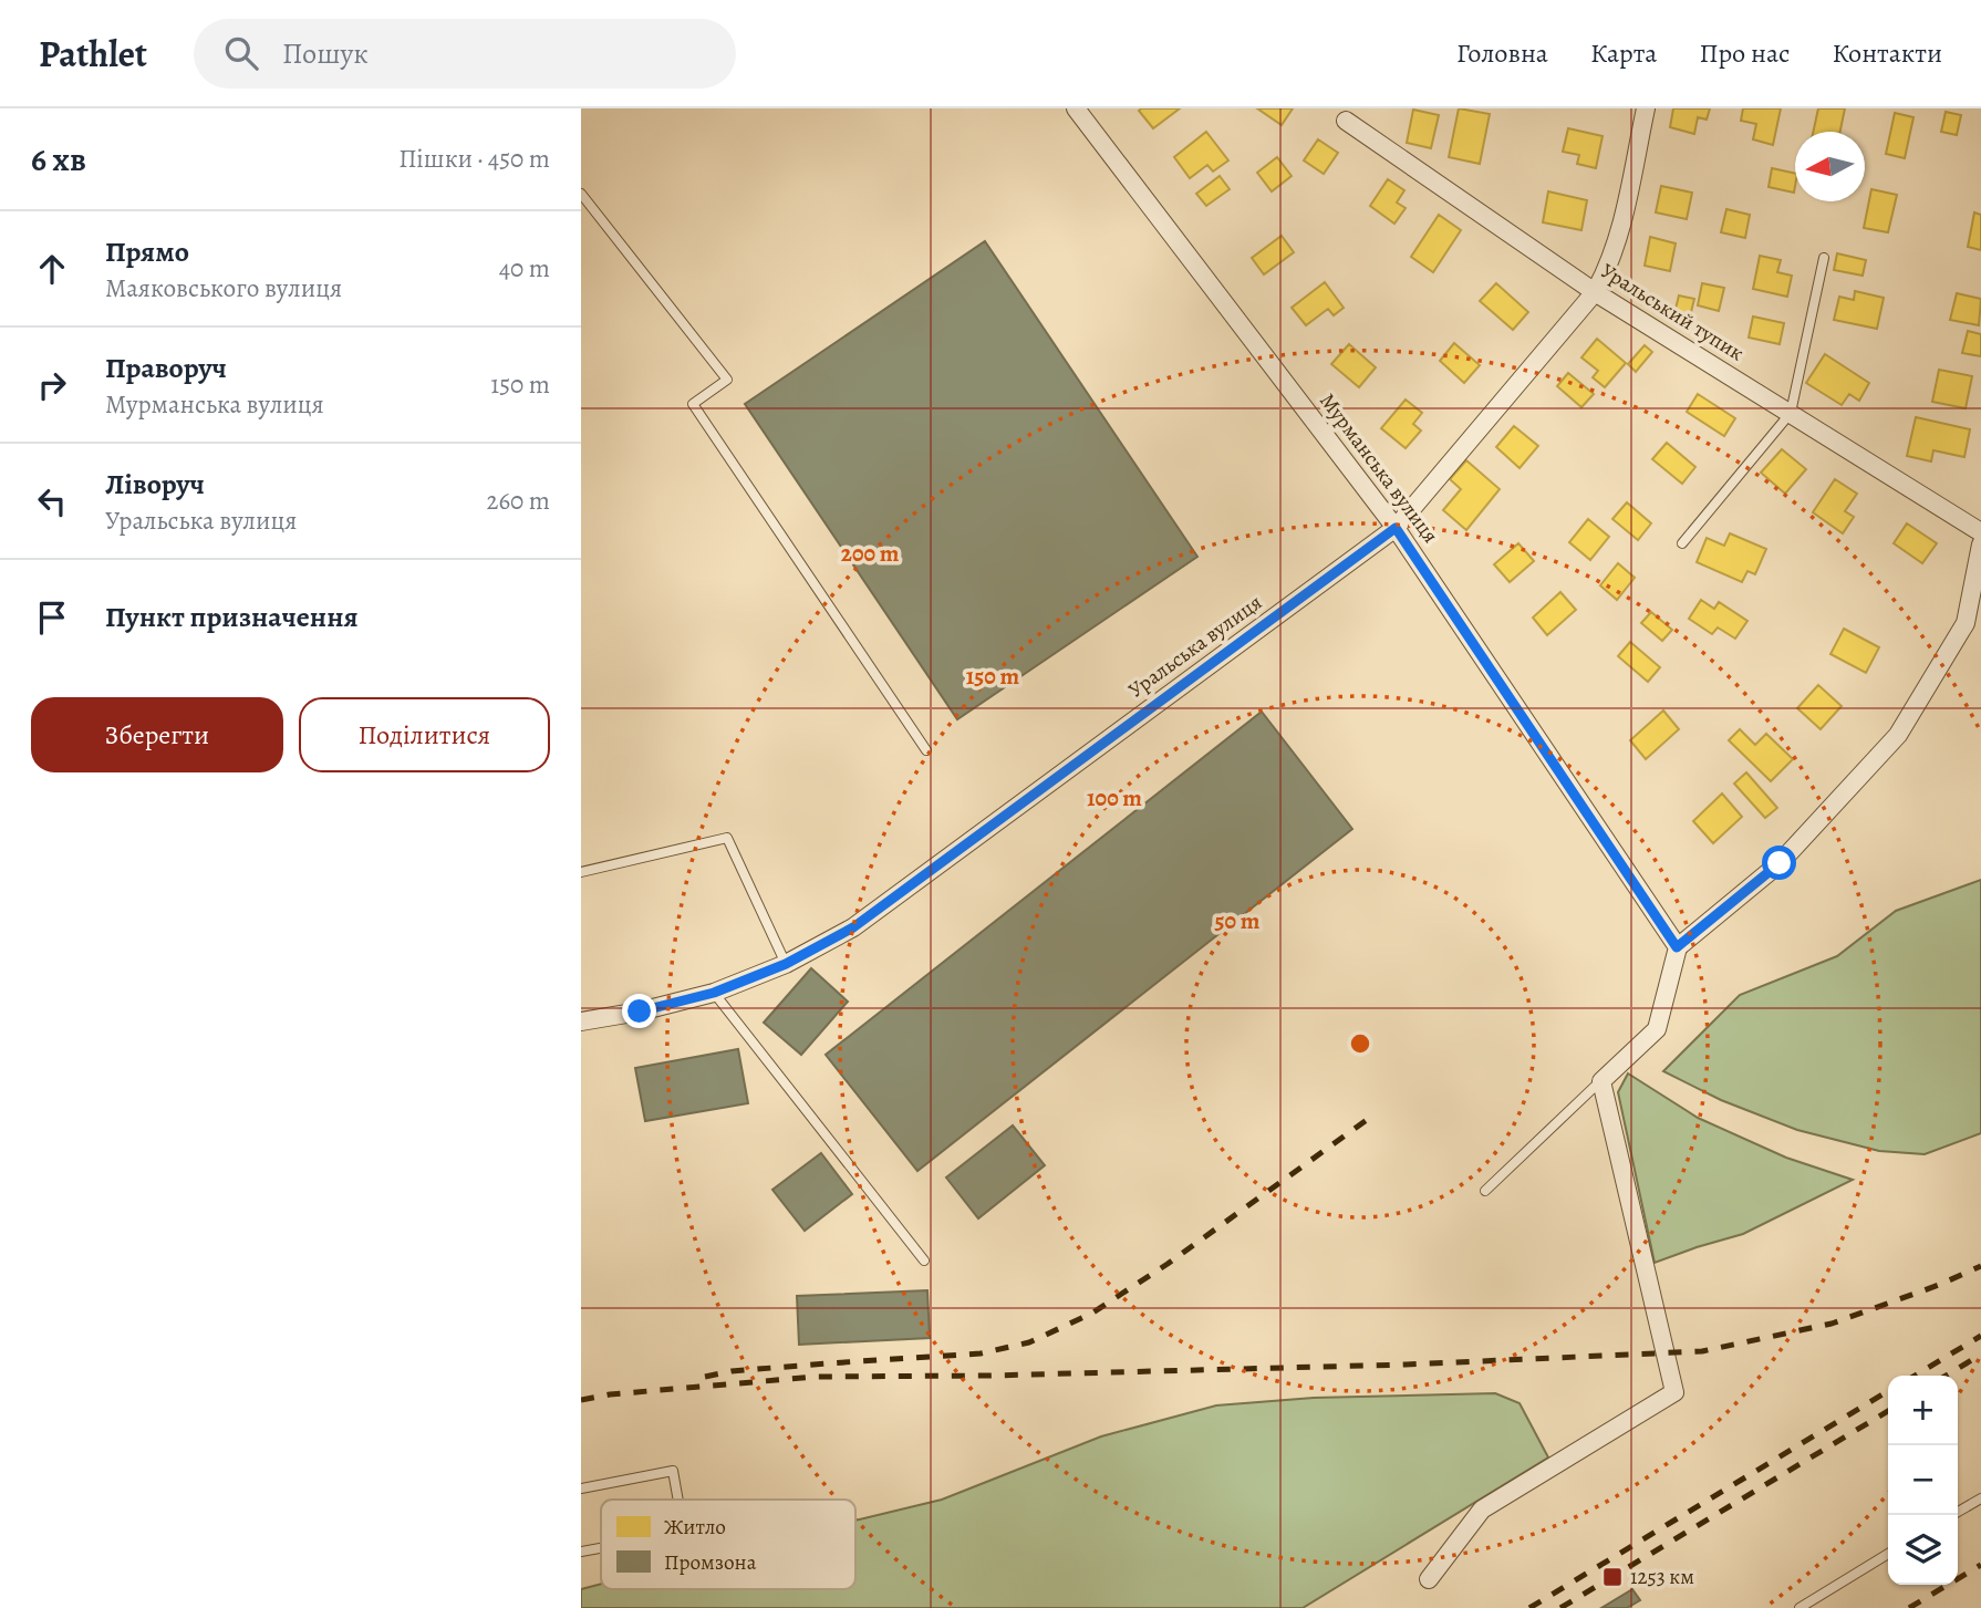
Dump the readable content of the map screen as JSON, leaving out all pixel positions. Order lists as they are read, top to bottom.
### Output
{
  "streets": {
    "street": ["Уральський тупик", "Мурманська вулиця", "Уральська вулиця"]
  },
  "crossings": [
    ["Уральський тупик", "Уральська вулиця"],
    ["Мурманська вулиця", "Уральська вулиця"]
  ],
  "places": {
    "transit": ["1253 км"]
  },
  "legend": ["Житло", "Промзона"],
  "north": "left",
  "page": {
    "header": "Pathlet",
    "search": "Пошук",
    "nav": [
      "Головна",
      "Карта",
      "Про нас",
      "Контакти"
    ],
    "heading": ["6 хв", "Пішки · 450 m"],
    "list": [
      ["Прямо", "Маяковського вулиця", "40 m"],
      ["Праворуч", "Мурманська вулиця", "150 m"],
      ["Ліворуч", "Уральська вулиця", "260 m"],
      "Пункт призначення"
    ],
    "buttons": ["Зберегти", "Поділитися"],
    "map_buttons": ["+", "−"]
  },
  "rings": [
    "200 m",
    "150 m",
    "100 m",
    "50 m"
  ]
}
